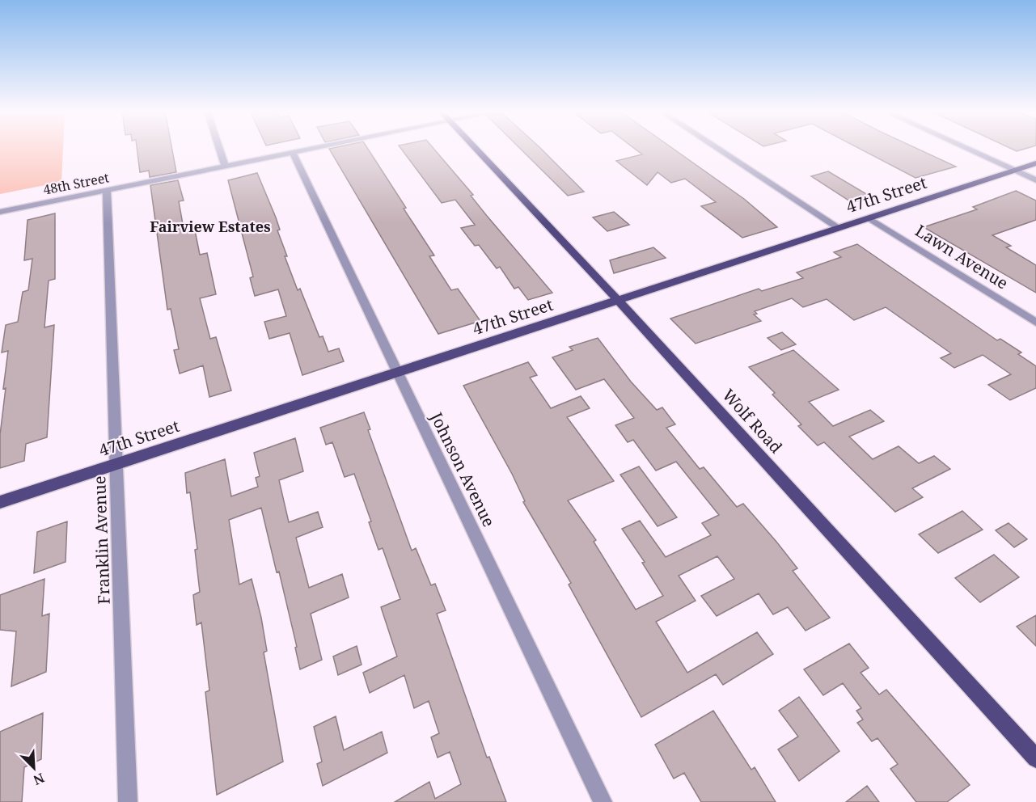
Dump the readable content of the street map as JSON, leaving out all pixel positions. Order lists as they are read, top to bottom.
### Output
{
  "streets": {
    "main road": ["47th Street", "Wolf Road"],
    "street": [
      "48th Street",
      "Lawn Avenue",
      "Johnson Avenue",
      "Franklin Avenue"
    ]
  },
  "crossings": [
    ["48th Street", "Johnson Avenue"],
    ["48th Street", "Franklin Avenue"],
    ["47th Street", "Lawn Avenue"],
    ["47th Street", "Wolf Road"],
    ["47th Street", "Johnson Avenue"],
    ["47th Street", "Franklin Avenue"]
  ],
  "districts": ["Fairview Estates"],
  "north": "bottom right"
}
